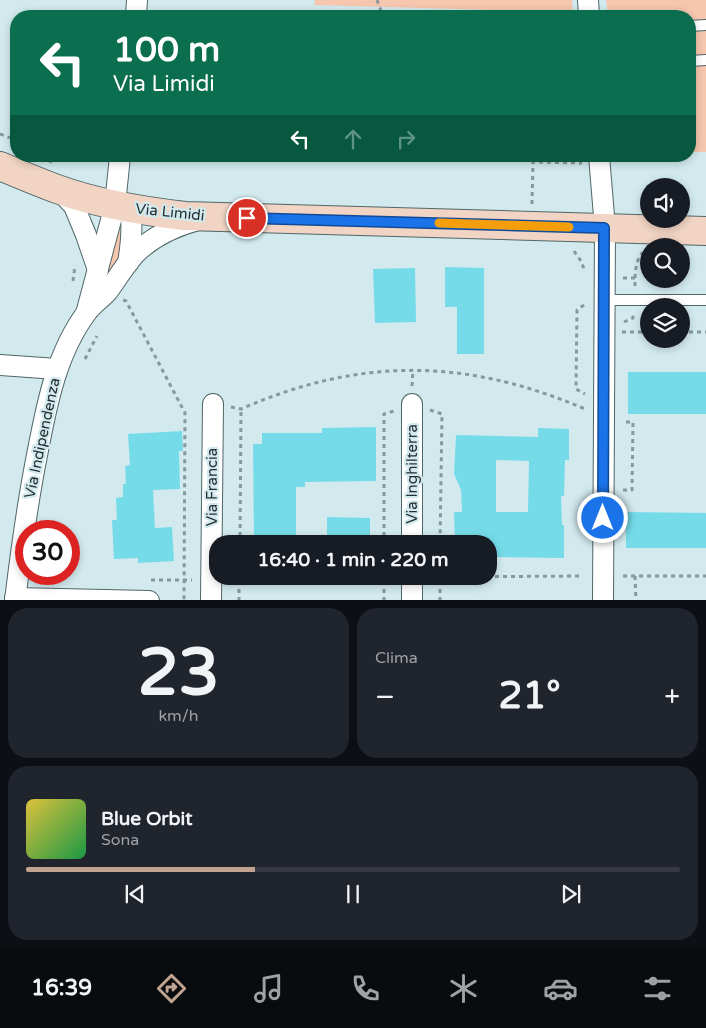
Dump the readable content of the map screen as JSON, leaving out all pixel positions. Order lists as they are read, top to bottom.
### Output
{
  "streets": {
    "main road": ["Via Limidi"],
    "street": ["Via Indipendenza", "Via Inghilterra", "Via Francia"]
  },
  "crossings": [
    ["Via Limidi", "Via Indipendenza"]
  ],
  "page": {
    "turn": ["100 m", "Via Limidi"],
    "limit": "30",
    "trip": "16:40 · 1 min · 220 m",
    "tile": [
      ["23", "km/h"],
      "Clima"
    ],
    "heat": ["−", "21°", "+"],
    "song": ["Blue Orbit", "Sona"],
    "tabs": "16:39"
  }
}
